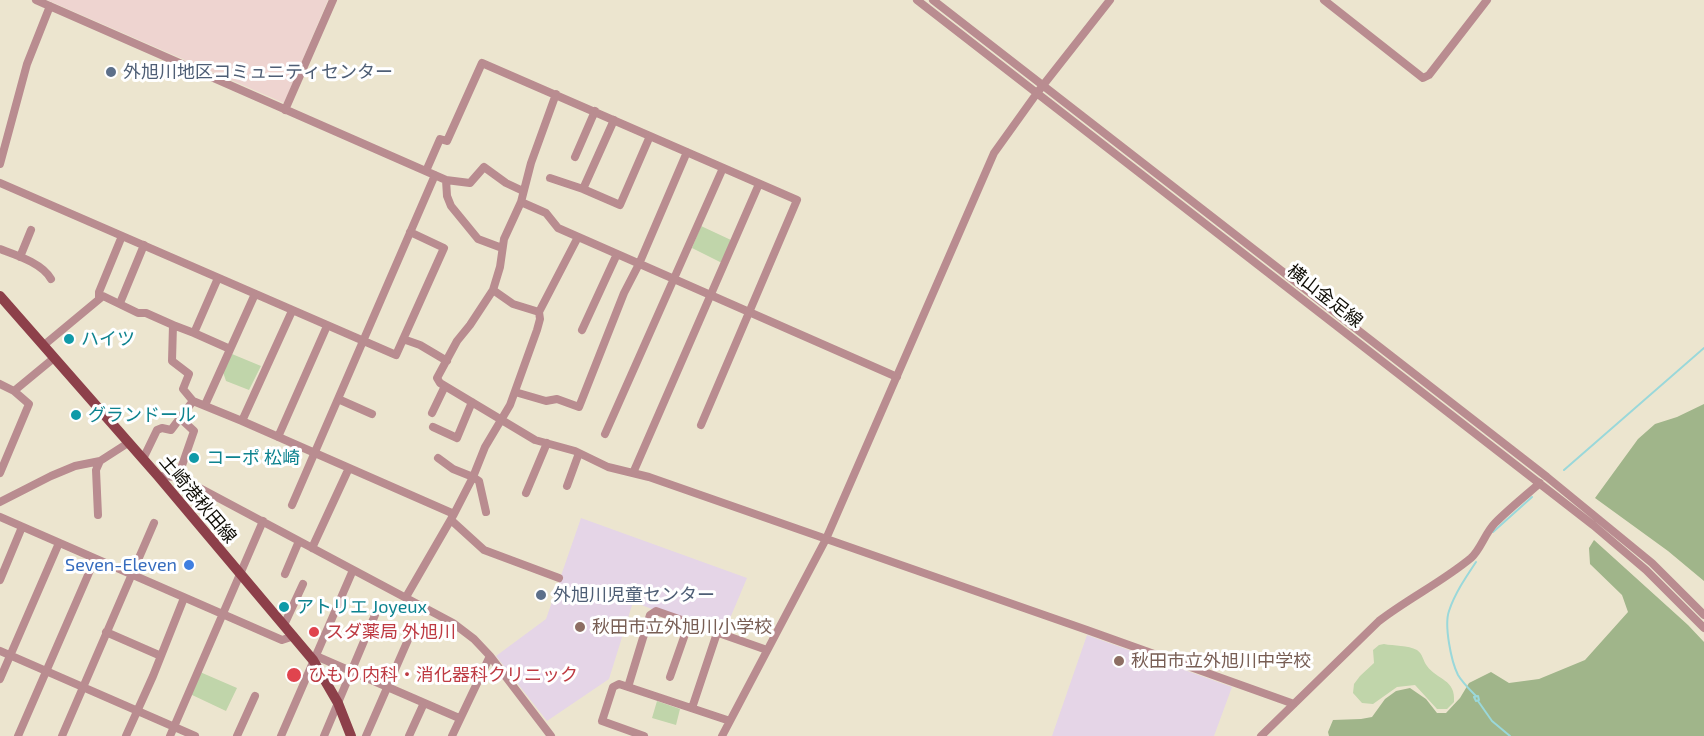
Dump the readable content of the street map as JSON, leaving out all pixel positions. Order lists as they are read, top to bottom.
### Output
{
  "streets": {
    "main road": ["土崎港秋田線"],
    "street": ["横山金足線"]
  },
  "places": [
    "外旭川地区コミュニティセンター",
    "ハイツ",
    "グランドール",
    "コーポ 松崎",
    "Seven-Eleven",
    "外旭川児童センター",
    "アトリエ Joyeux",
    "秋田市立外旭川小学校",
    "スダ薬局 外旭川",
    "秋田市立外旭川中学校",
    "ひもり内科・消化器科クリニック"
  ]
}
